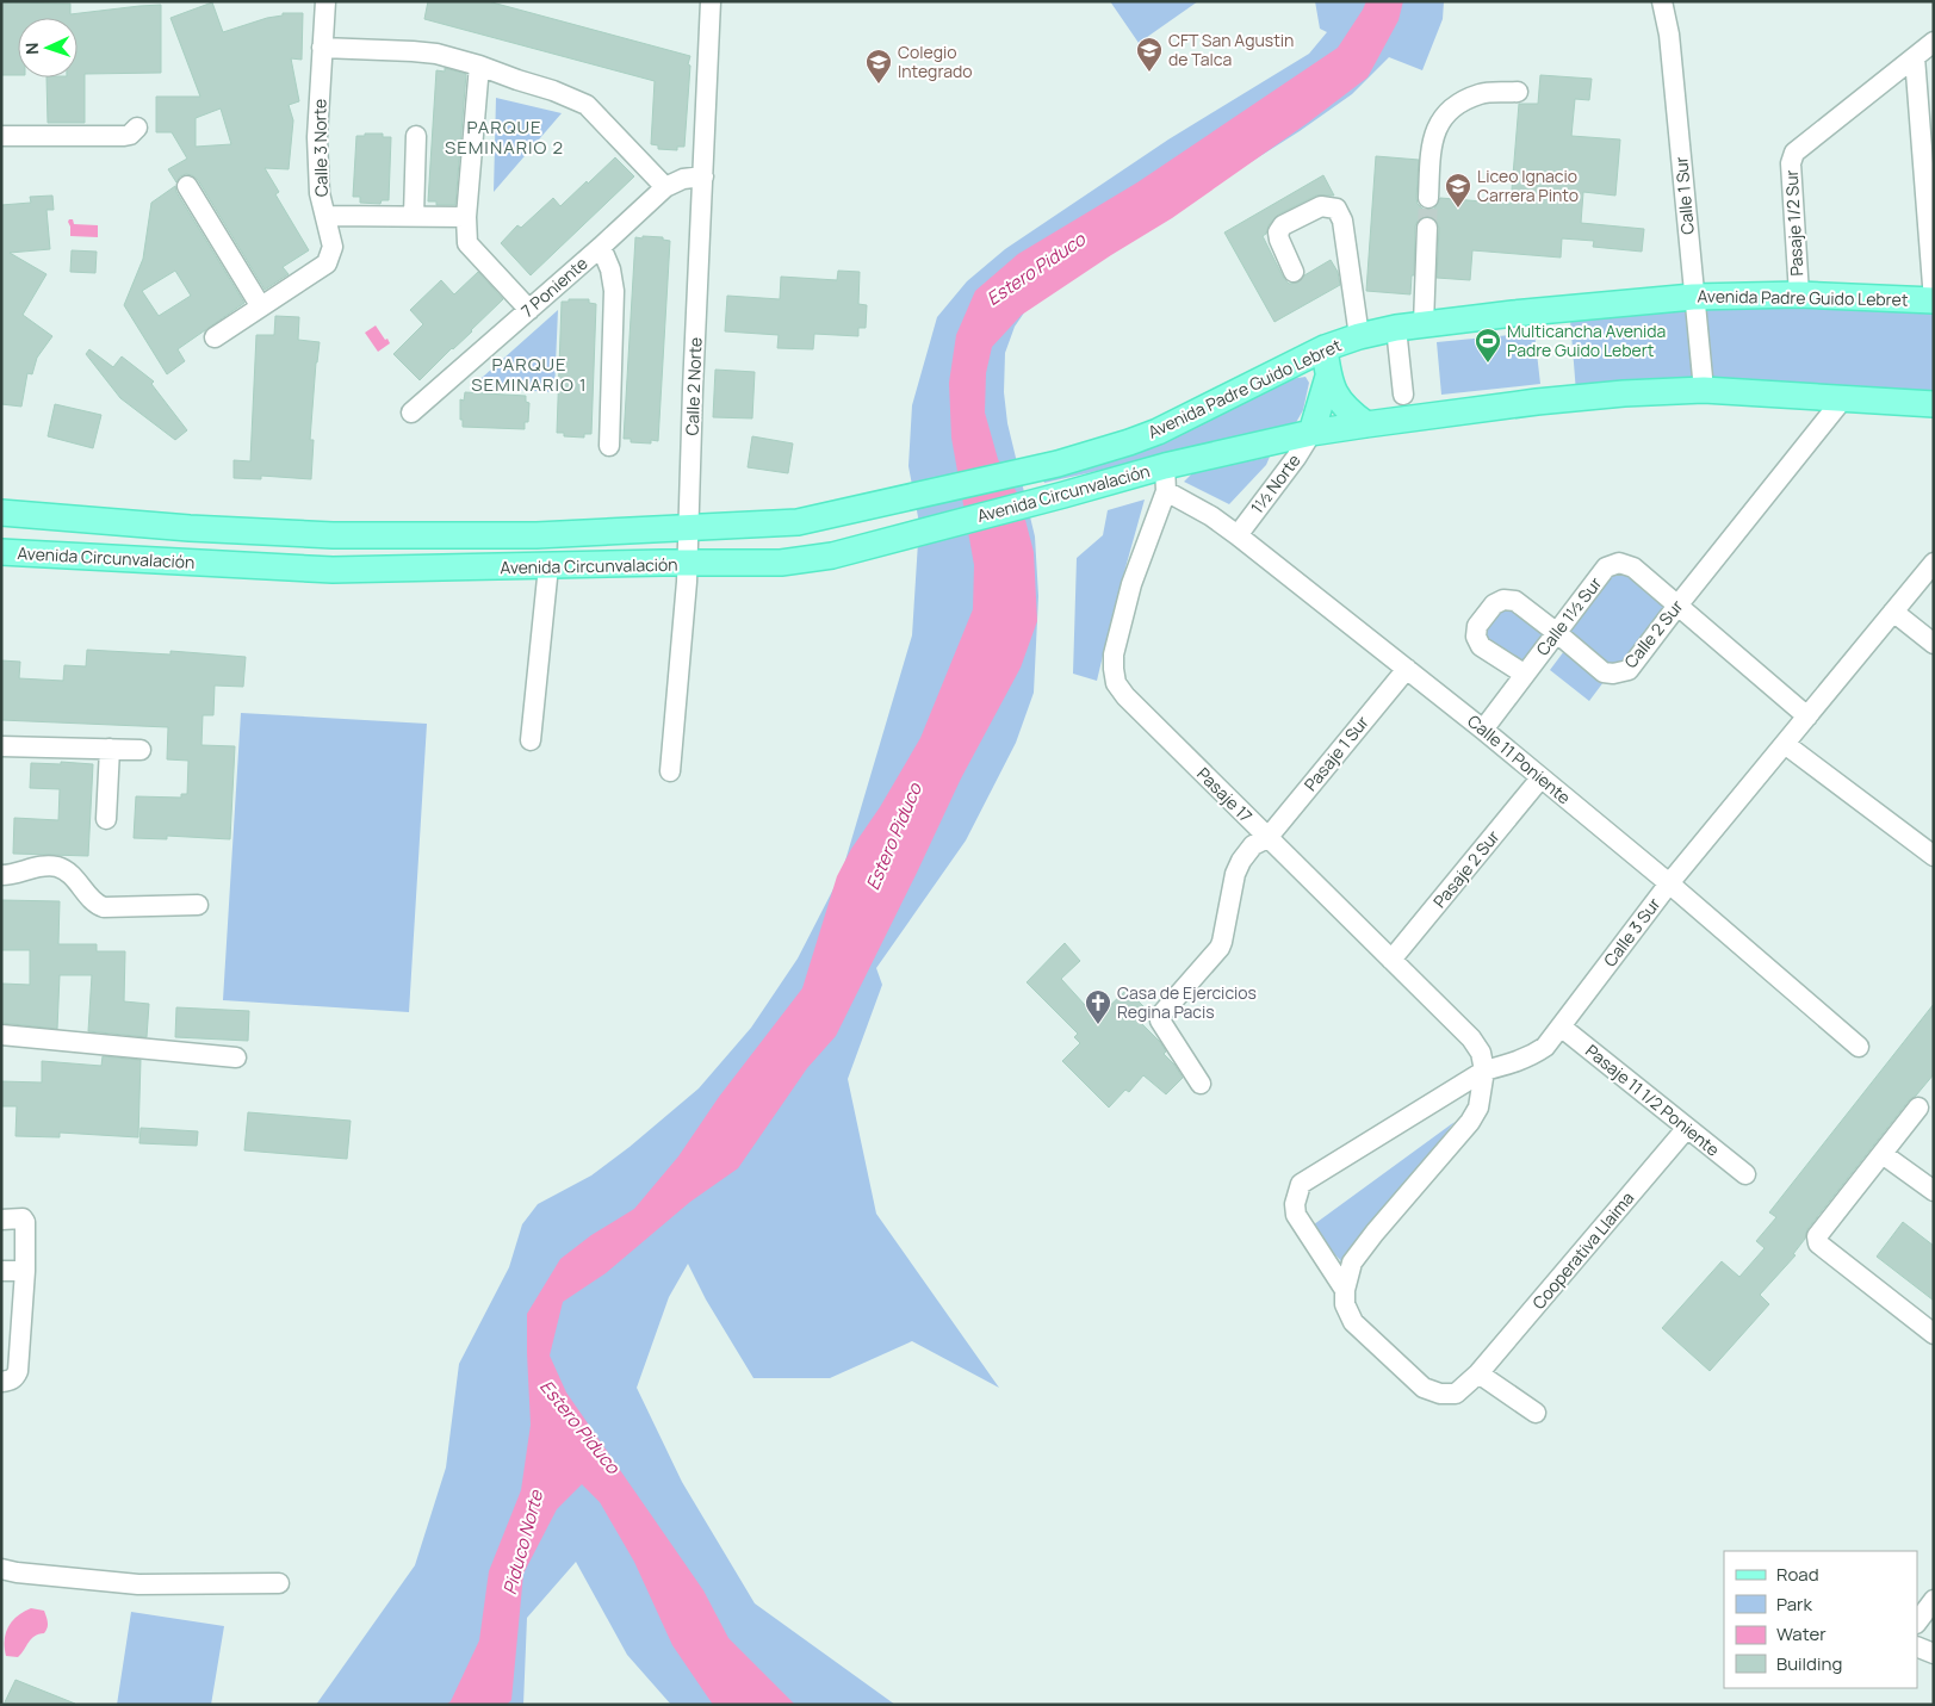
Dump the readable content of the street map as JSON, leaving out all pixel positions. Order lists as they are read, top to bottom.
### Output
{
  "streets": {
    "main road": ["Avenida Padre Guido Lebret", "Avenida Circunvalación"],
    "street": [
      "Calle 3 Norte",
      "Calle 1 Sur",
      "Pasaje 1/2 Sur",
      "7 Poniente",
      "Calle 2 Norte",
      "1½ Norte",
      "Calle 1½ Sur",
      "Calle 2 Sur",
      "Pasaje 1 Sur",
      "Calle 11 Poniente",
      "Pasaje 17",
      "Pasaje 2 Sur",
      "Calle 3 Sur",
      "Pasaje 11 1/2 Poniente",
      "Cooperativa Llaima"
    ]
  },
  "crossings": [
    ["Calle 1 Sur", "Avenida Padre Guido Lebret"],
    ["Pasaje 1/2 Sur", "Avenida Padre Guido Lebret"],
    ["7 Poniente", "Calle 2 Norte"],
    ["Avenida Padre Guido Lebret", "Avenida Circunvalación"],
    ["Calle 2 Norte", "Avenida Circunvalación"],
    ["1½ Norte", "Calle 11 Poniente"],
    ["Avenida Circunvalación", "Pasaje 17"],
    ["Calle 1½ Sur", "Calle 2 Sur"],
    ["Calle 1½ Sur", "Calle 11 Poniente"],
    ["Calle 1½ Sur", "Calle 3 Sur"],
    ["Pasaje 1 Sur", "Calle 11 Poniente"],
    ["Pasaje 1 Sur", "Pasaje 17"],
    ["Calle 11 Poniente", "Pasaje 17"],
    ["Calle 11 Poniente", "Pasaje 2 Sur"],
    ["Calle 11 Poniente", "Calle 3 Sur"],
    ["Pasaje 17", "Pasaje 2 Sur"],
    ["Pasaje 17", "Calle 3 Sur"],
    ["Calle 3 Sur", "Pasaje 11 1/2 Poniente"],
    ["Calle 3 Sur", "Cooperativa Llaima"],
    ["Pasaje 11 1/2 Poniente", "Cooperativa Llaima"]
  ],
  "districts": ["PARQUE SEMINARIO 2", "PARQUE SEMINARIO 1"],
  "water": ["Estero Piduco", "Piduco Norte"],
  "places": {
    "school or university": ["CFT San Agustin de Talca", "Colegio Integrado", "Liceo Ignacio Carrera Pinto"],
    "sports": ["Multicancha Avenida Padre Guido Lebert"],
    "church": ["Casa de Ejercicios Regina Pacis"]
  },
  "legend": [
    "Road",
    "Park",
    "Water",
    "Building"
  ],
  "north": "left"
}
